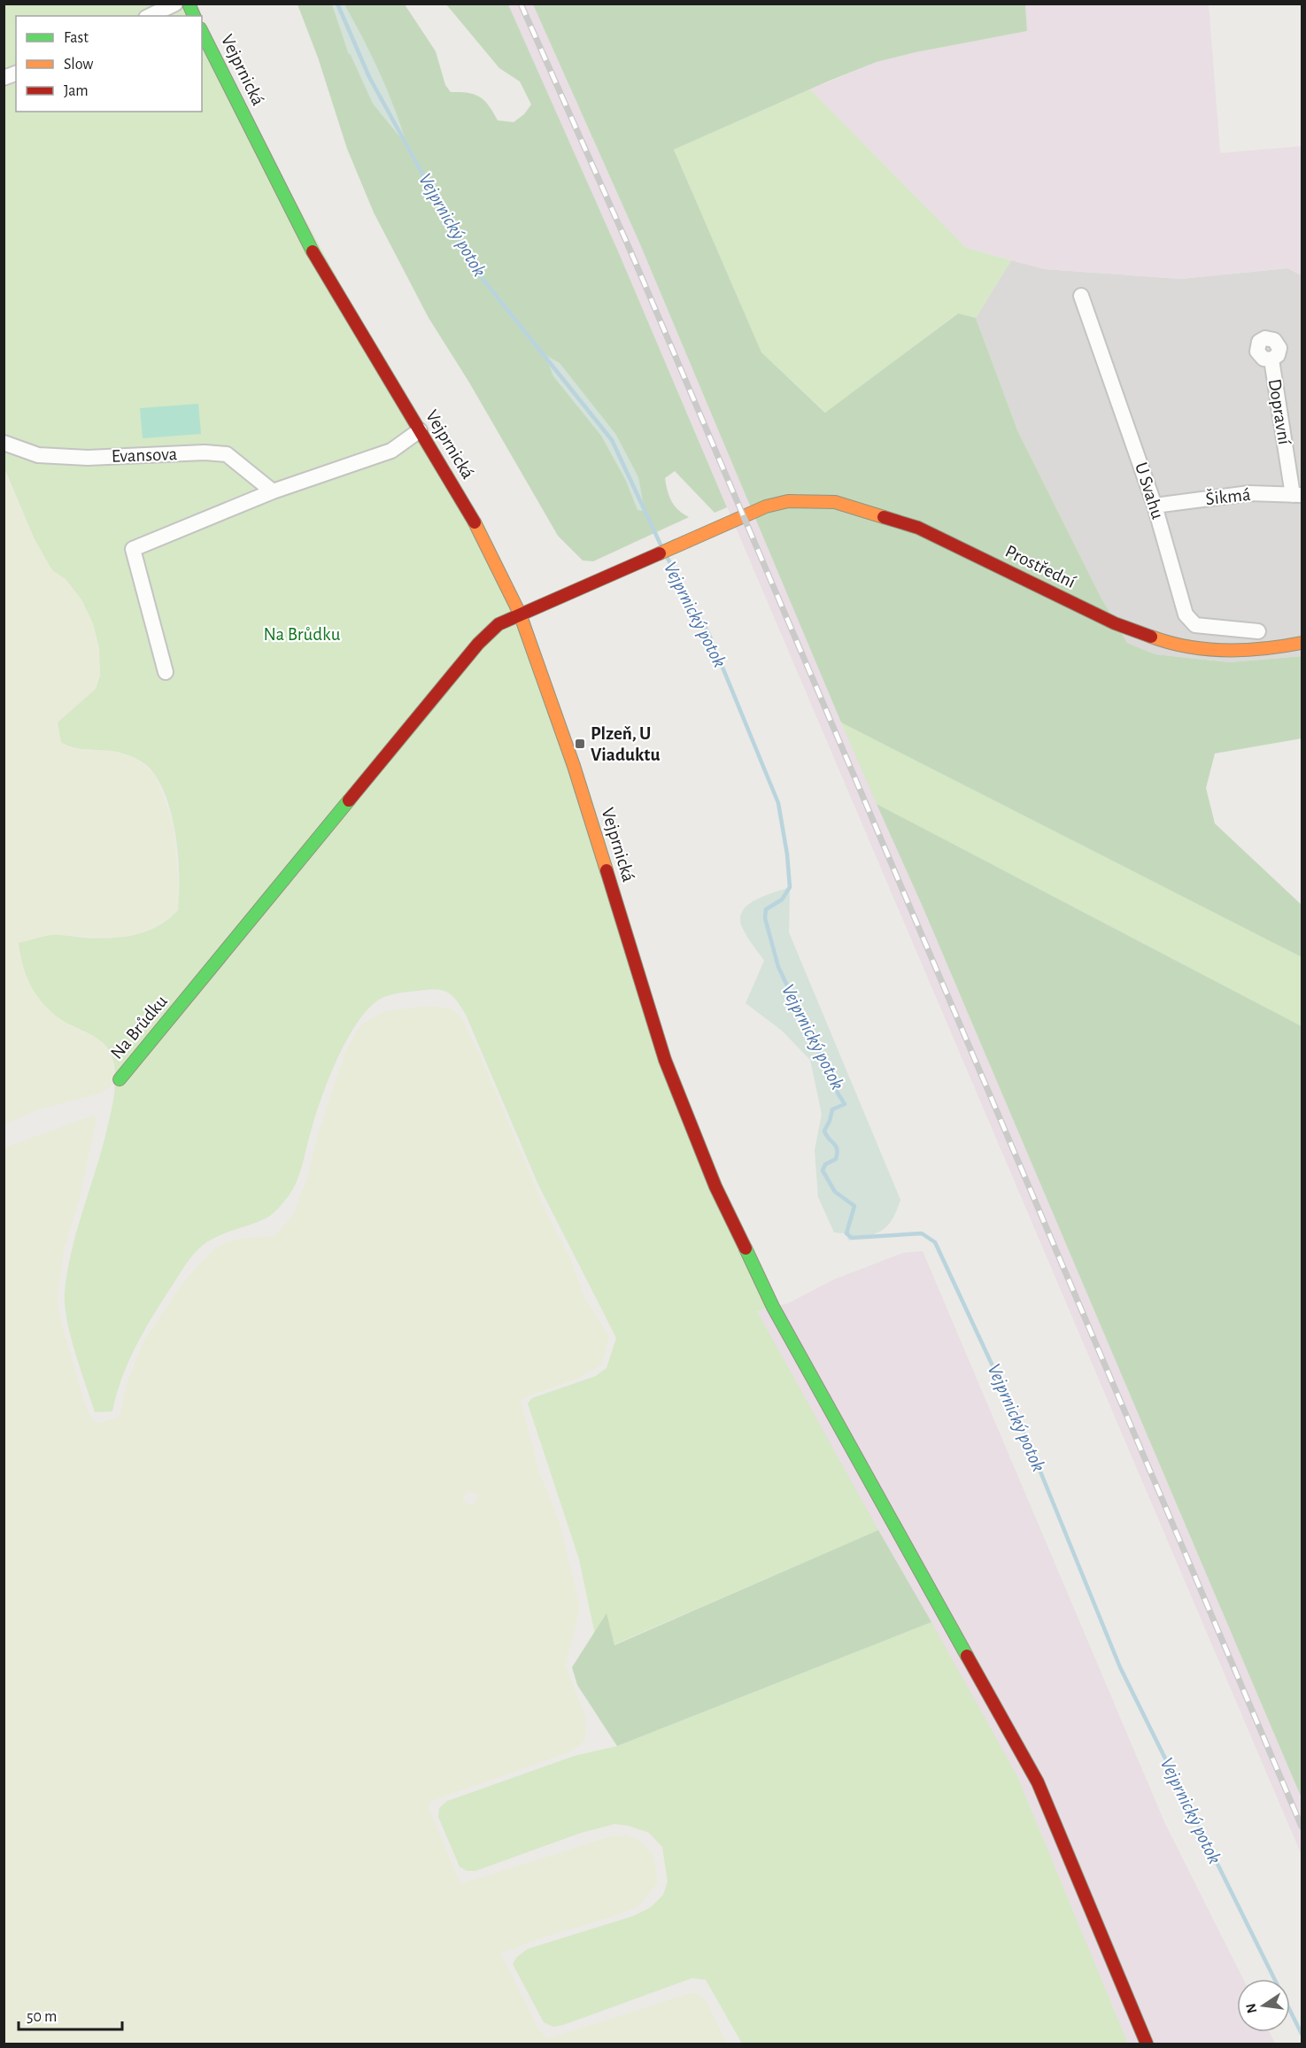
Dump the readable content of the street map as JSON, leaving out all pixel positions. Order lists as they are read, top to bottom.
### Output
{
  "streets": {
    "main road": ["Vejprnická", "Prostřední", "Na Brůdku"],
    "street": [
      "Dopravní",
      "Evansova",
      "U Svahu",
      "Šikmá"
    ]
  },
  "crossings": [
    ["Vejprnická", "Na Brůdku"],
    ["Dopravní", "Šikmá"],
    ["U Svahu", "Šikmá"],
    ["Prostřední", "Na Brůdku"]
  ],
  "water": ["Vejprnický potok"],
  "parks": ["Na Brůdku"],
  "places": {
    "transit": ["Plzeň, U Viaduktu"]
  },
  "legend": ["Fast", "Slow", "Jam"],
  "scale_bar": "50 m",
  "north": "left"
}
